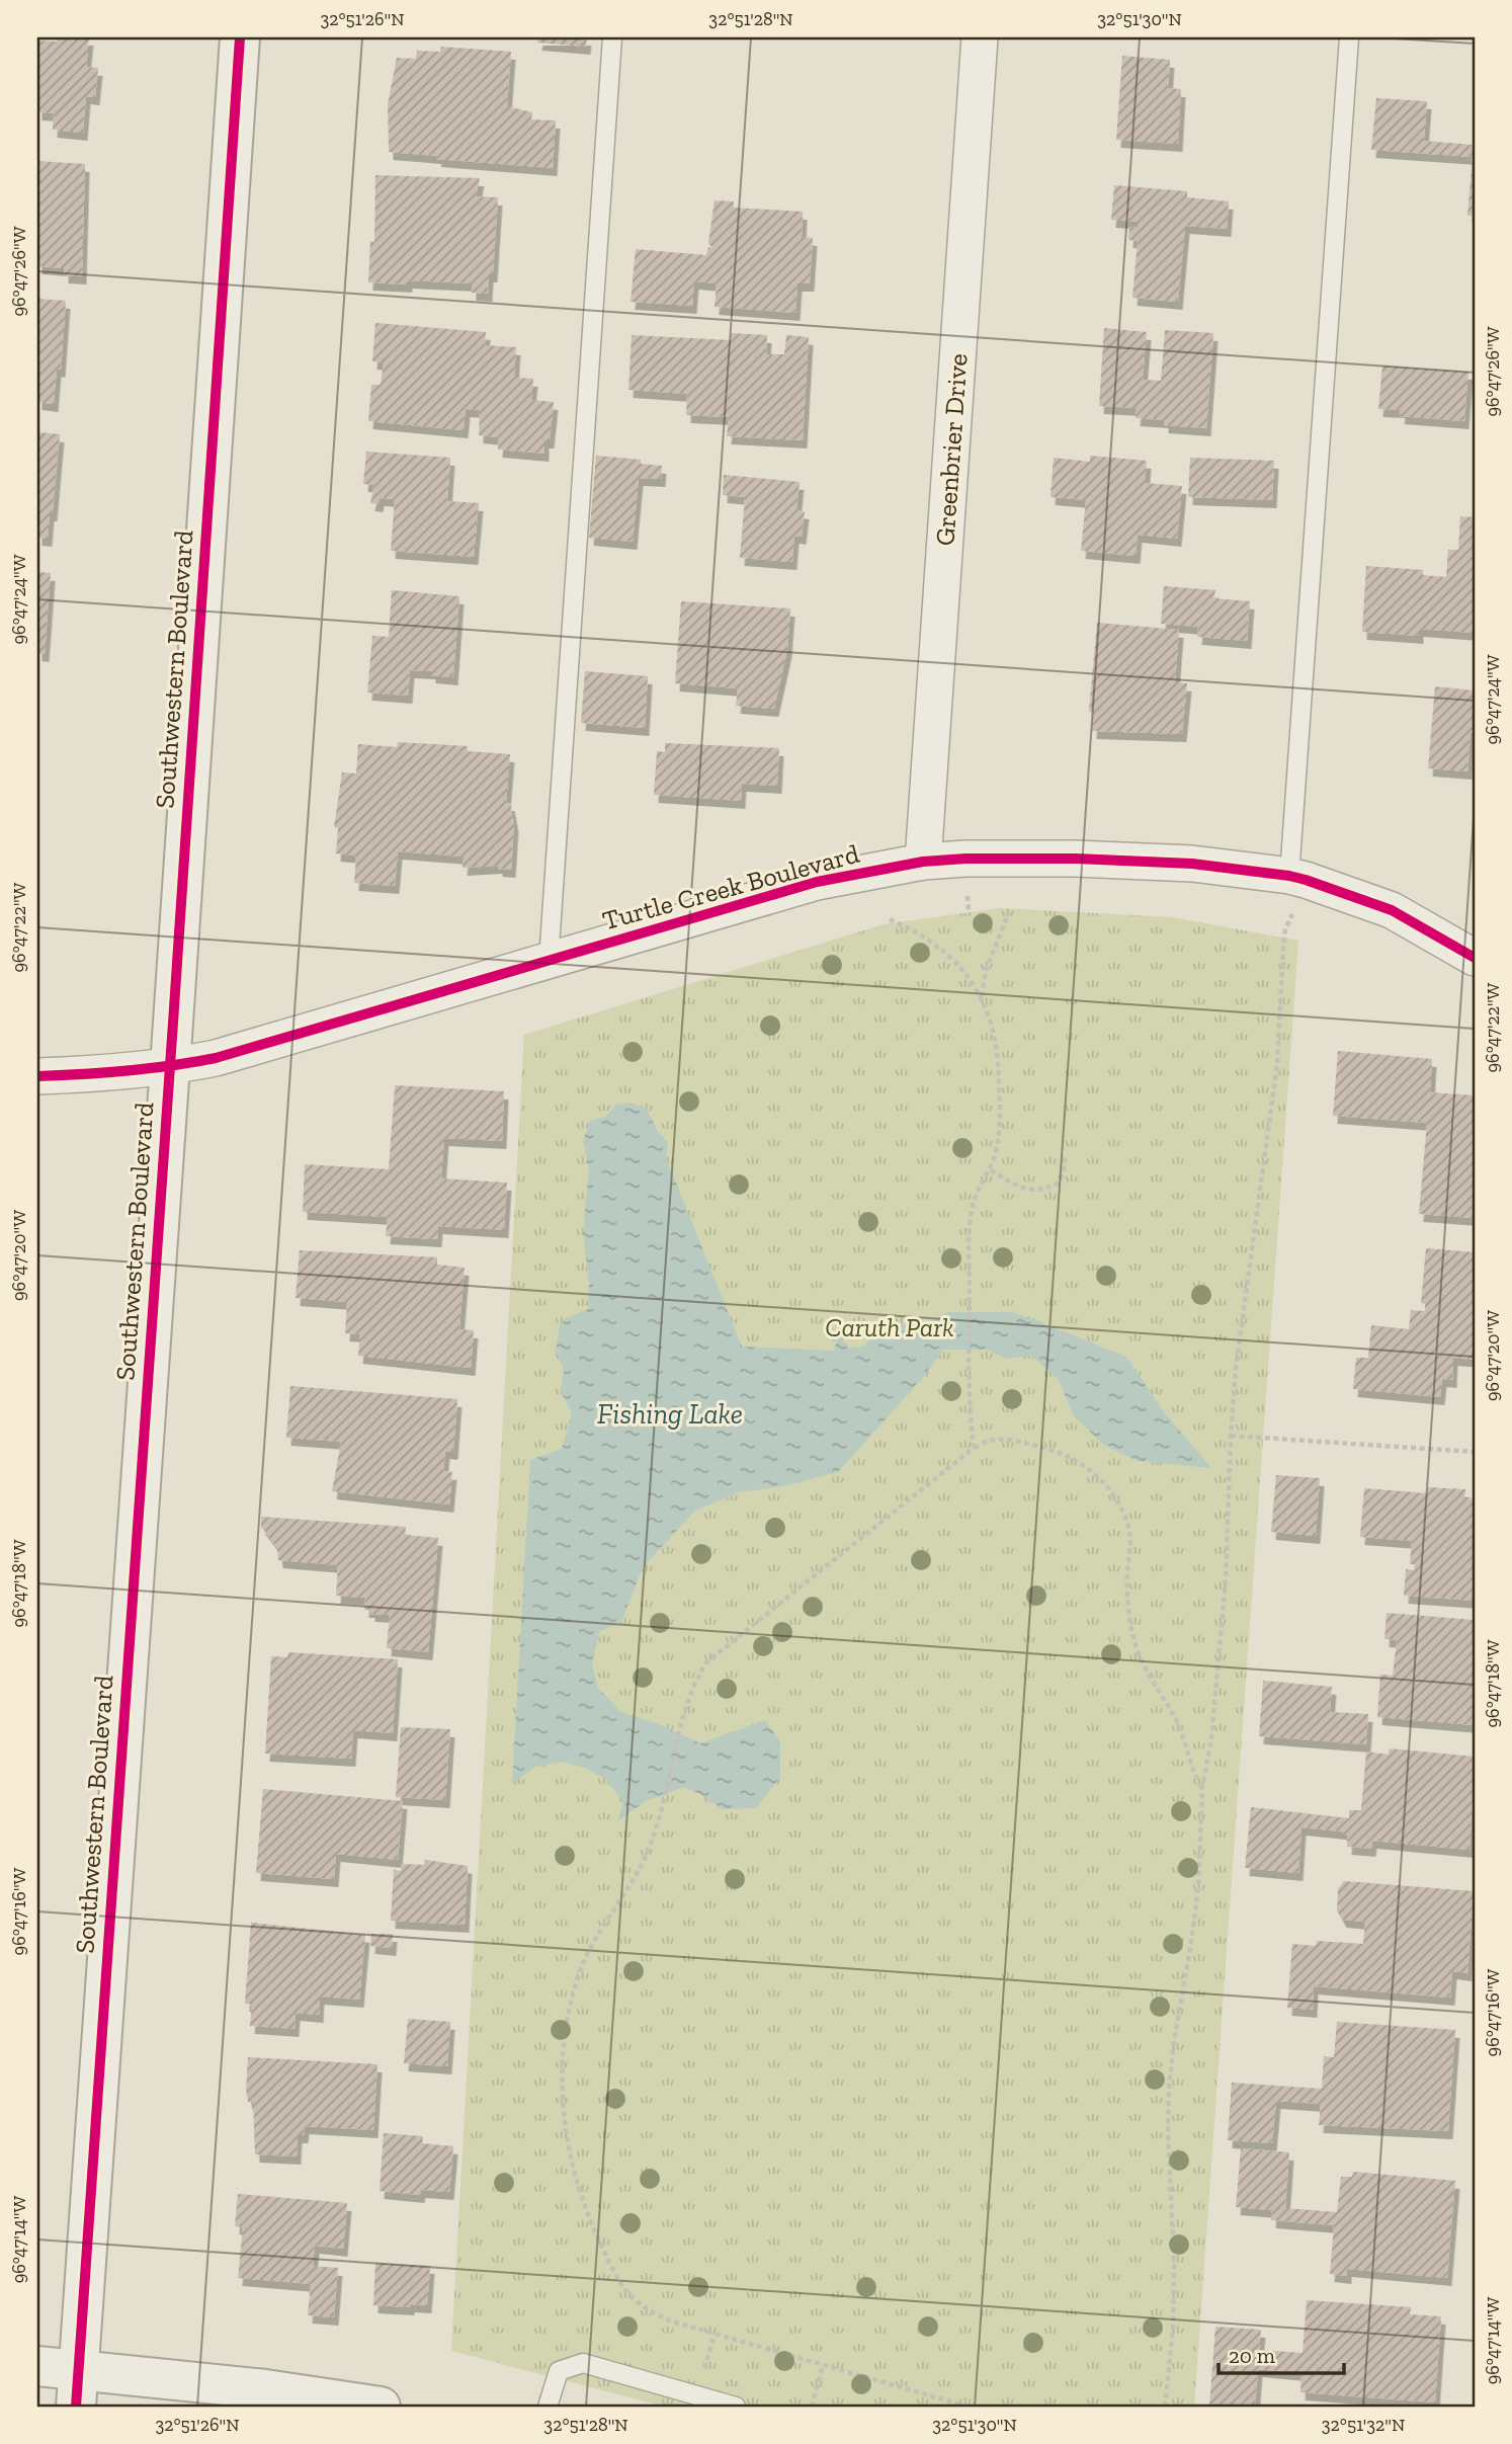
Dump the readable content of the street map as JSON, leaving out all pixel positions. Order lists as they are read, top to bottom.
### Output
{
  "streets": {
    "street": ["Greenbrier Drive", "Southwestern Boulevard", "Turtle Creek Boulevard"]
  },
  "crossings": [
    ["Greenbrier Drive", "Turtle Creek Boulevard"],
    ["Southwestern Boulevard", "Turtle Creek Boulevard"]
  ],
  "water": ["Fishing Lake"],
  "parks": ["Caruth Park"],
  "scale_bar": "20 m",
  "coordinates": [
    "32°51'26\"N",
    "32°51'28\"N",
    "32°51'30\"N",
    "96°47'26\"W",
    "96°47'24\"W",
    "96°47'22\"W",
    "96°47'20\"W",
    "96°47'18\"W",
    "96°47'16\"W",
    "96°47'14\"W",
    "32°51'32\"N"
  ]
}
